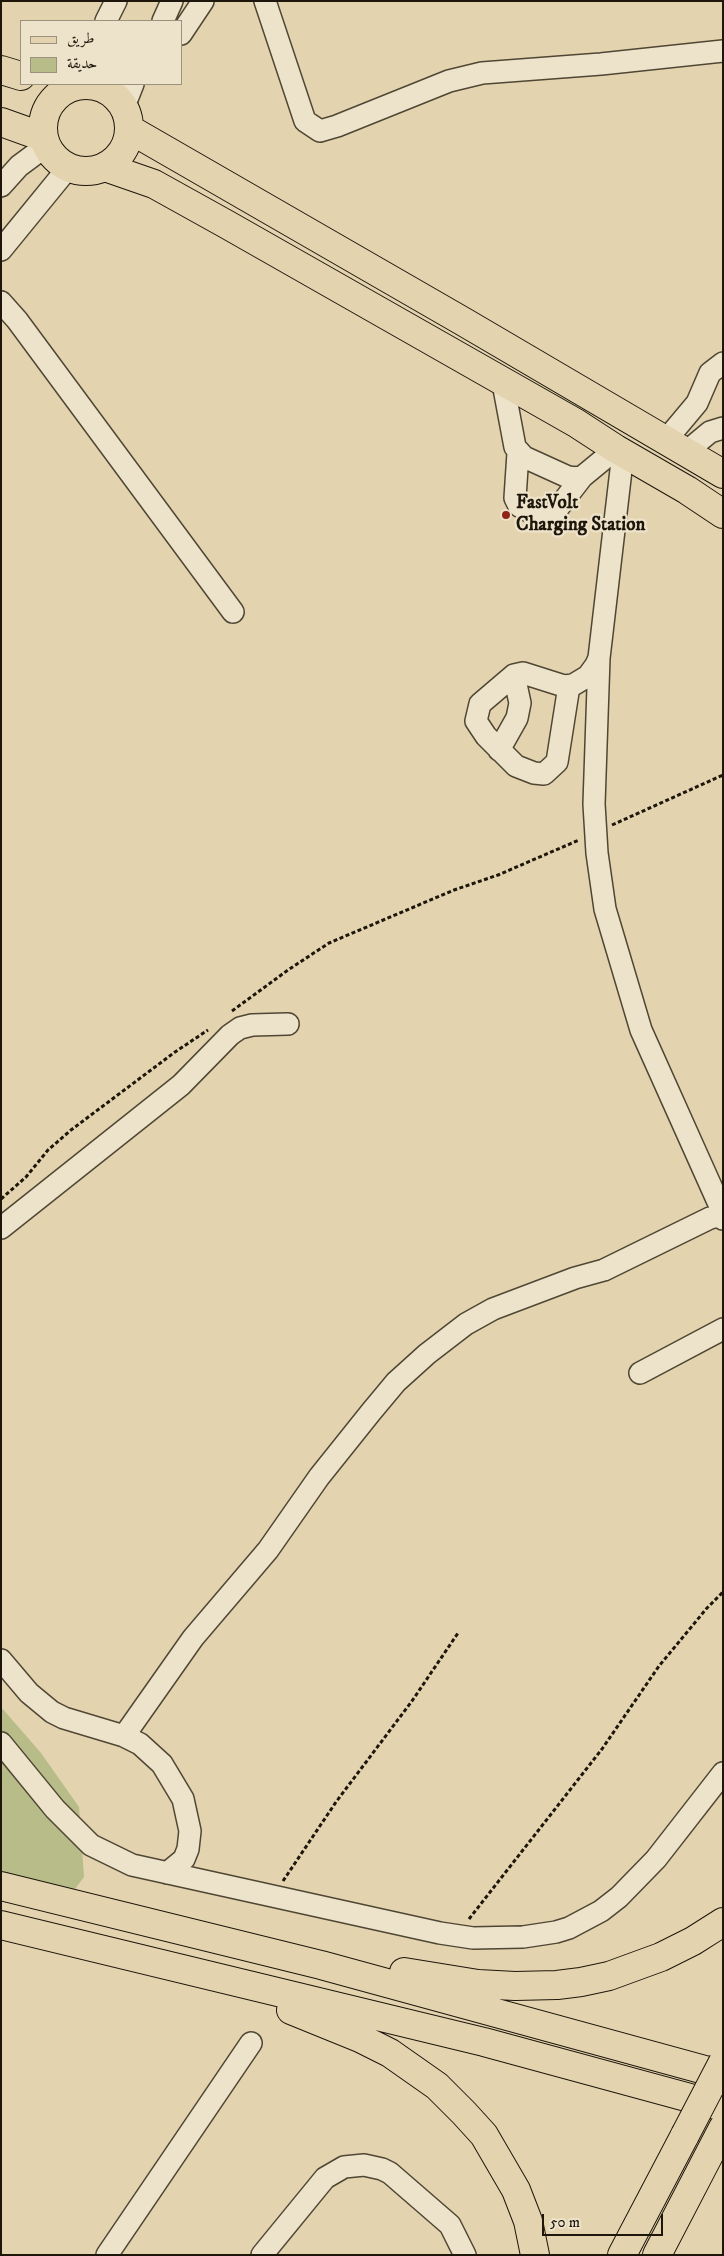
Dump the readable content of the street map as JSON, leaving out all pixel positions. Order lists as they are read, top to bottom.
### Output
{
  "places": ["FastVolt Charging Station"],
  "legend": ["طريق", "حديقة"],
  "scale_bar": "50 m"
}
